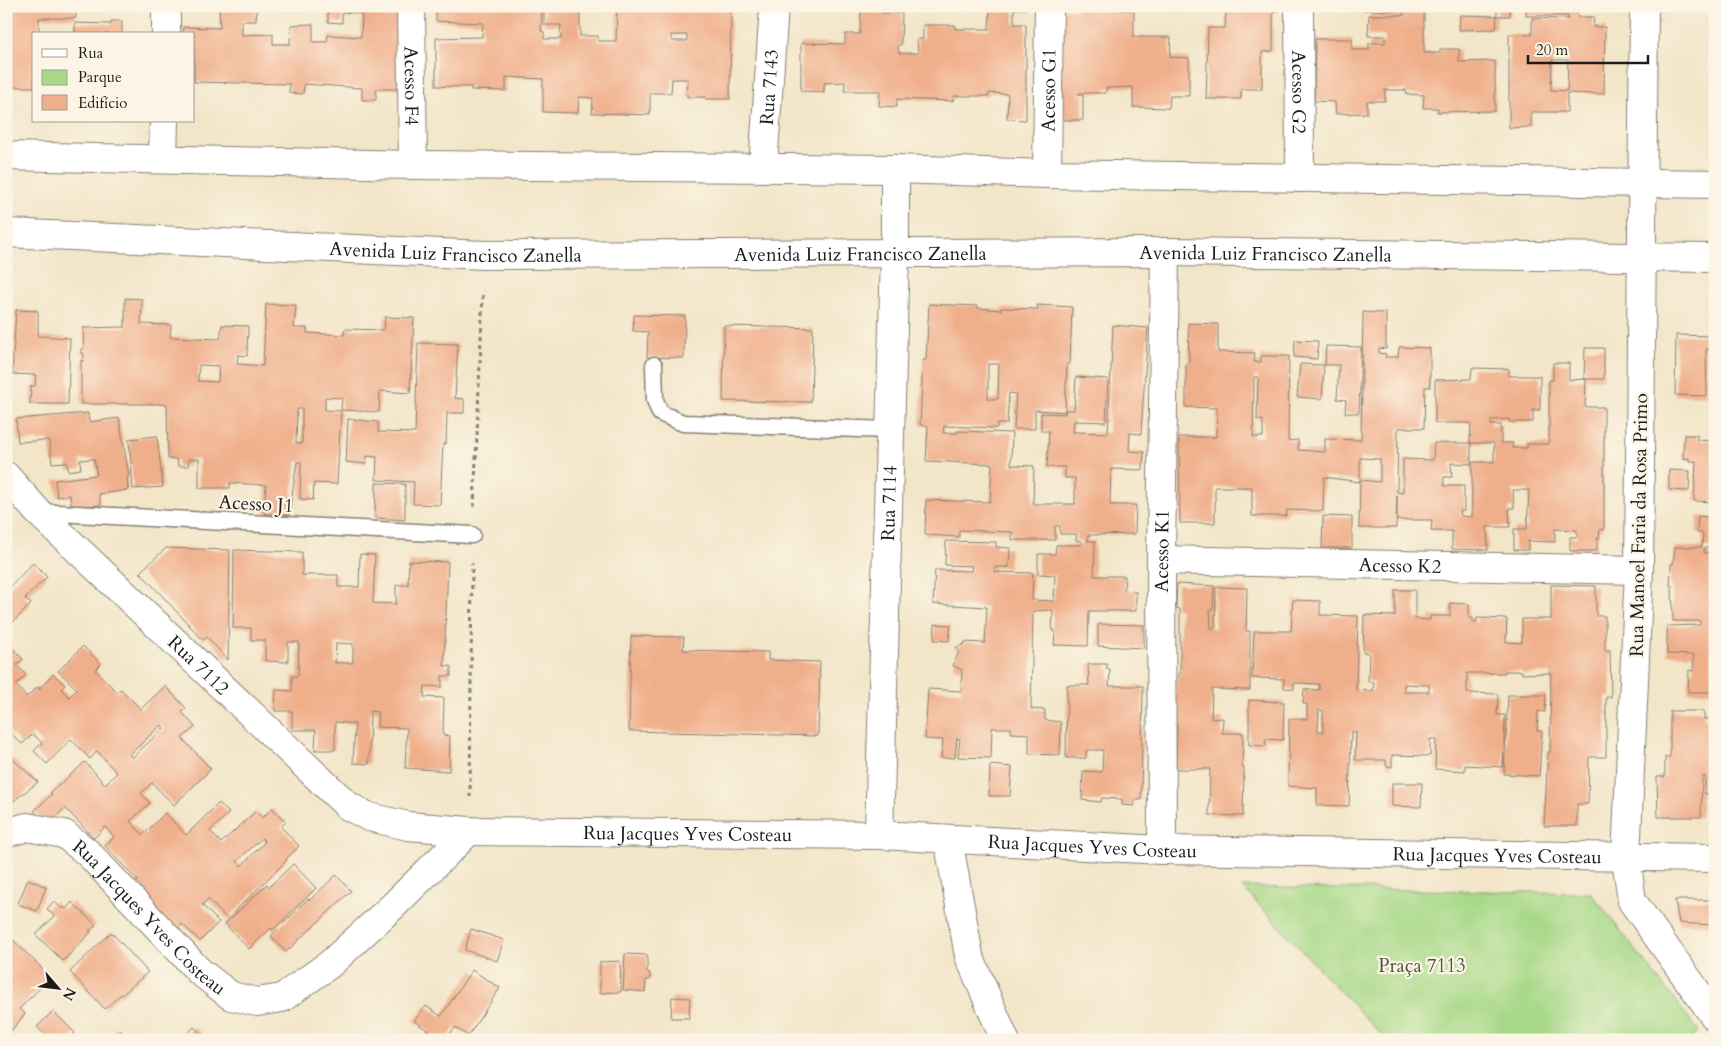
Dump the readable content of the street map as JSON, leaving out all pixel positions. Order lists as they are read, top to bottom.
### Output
{
  "streets": {
    "street": [
      "Acesso F4",
      "Rua 7143",
      "Acesso G1",
      "Acesso G2",
      "Avenida Luiz Francisco Zanella",
      "Rua 7114",
      "Rua Manoel Faria da Rosa Primo",
      "Acesso K1",
      "Acesso K2",
      "Rua 7112",
      "Rua Jacques Yves Costeau"
    ],
    "lane": ["Acesso J1"]
  },
  "crossings": [
    ["Avenida Luiz Francisco Zanella", "Rua 7114"],
    ["Avenida Luiz Francisco Zanella", "Rua Manoel Faria da Rosa Primo"],
    ["Avenida Luiz Francisco Zanella", "Acesso K1"],
    ["Rua 7114", "Rua Jacques Yves Costeau"],
    ["Acesso J1", "Rua 7112"],
    ["Rua Manoel Faria da Rosa Primo", "Acesso K2"],
    ["Rua Manoel Faria da Rosa Primo", "Rua Jacques Yves Costeau"],
    ["Acesso K1", "Acesso K2"],
    ["Acesso K1", "Rua Jacques Yves Costeau"],
    ["Rua 7112", "Rua Jacques Yves Costeau"]
  ],
  "parks": ["Praça 7113"],
  "legend": ["Rua", "Parque", "Edifício"],
  "scale_bar": "20 m",
  "north": "bottom right"
}
